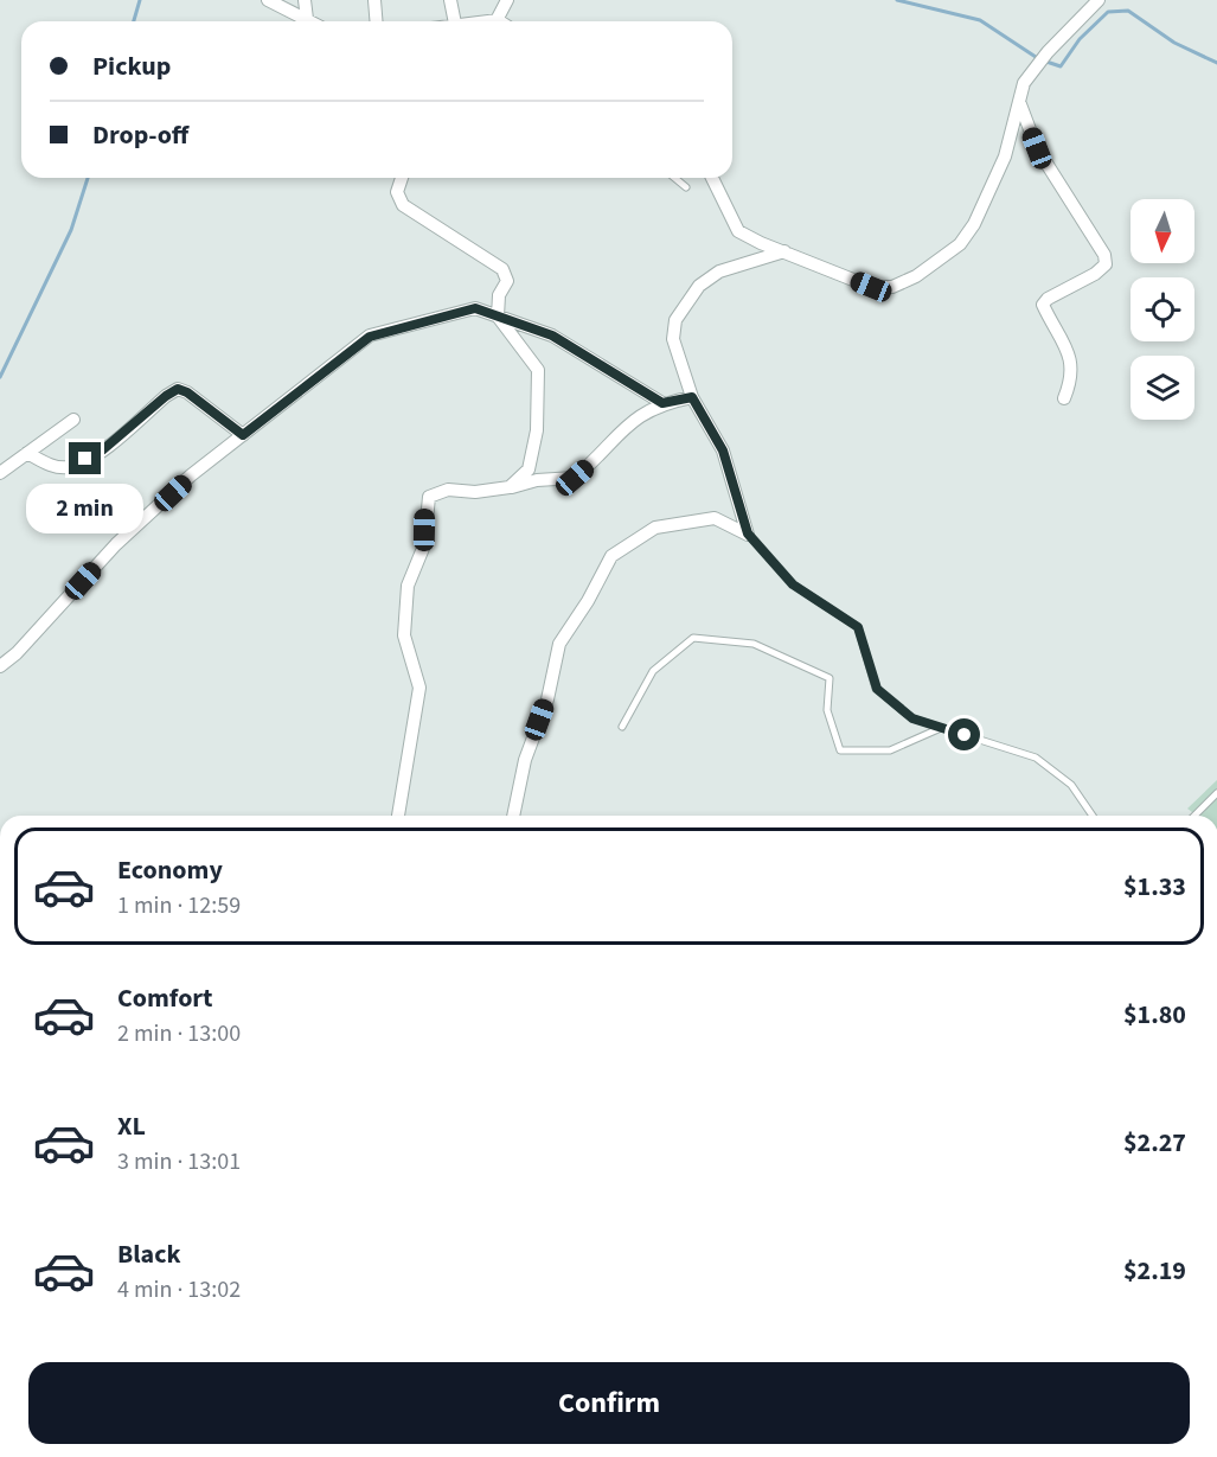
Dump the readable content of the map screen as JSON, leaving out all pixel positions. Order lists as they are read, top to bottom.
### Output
{
  "north": "bottom",
  "page": {
    "banner": ["Pickup", "Drop-off"],
    "bubble": "2 min",
    "list": [
      {
        "name": "Economy",
        "note": "1 min · 12:59",
        "value": "$1.33"
      },
      {
        "name": "Comfort",
        "note": "2 min · 13:00",
        "value": "$1.80"
      },
      {
        "name": "XL",
        "note": "3 min · 13:01",
        "value": "$2.27"
      },
      {
        "name": "Black",
        "note": "4 min · 13:02",
        "value": "$2.19"
      }
    ],
    "buttons": "Confirm"
  }
}
